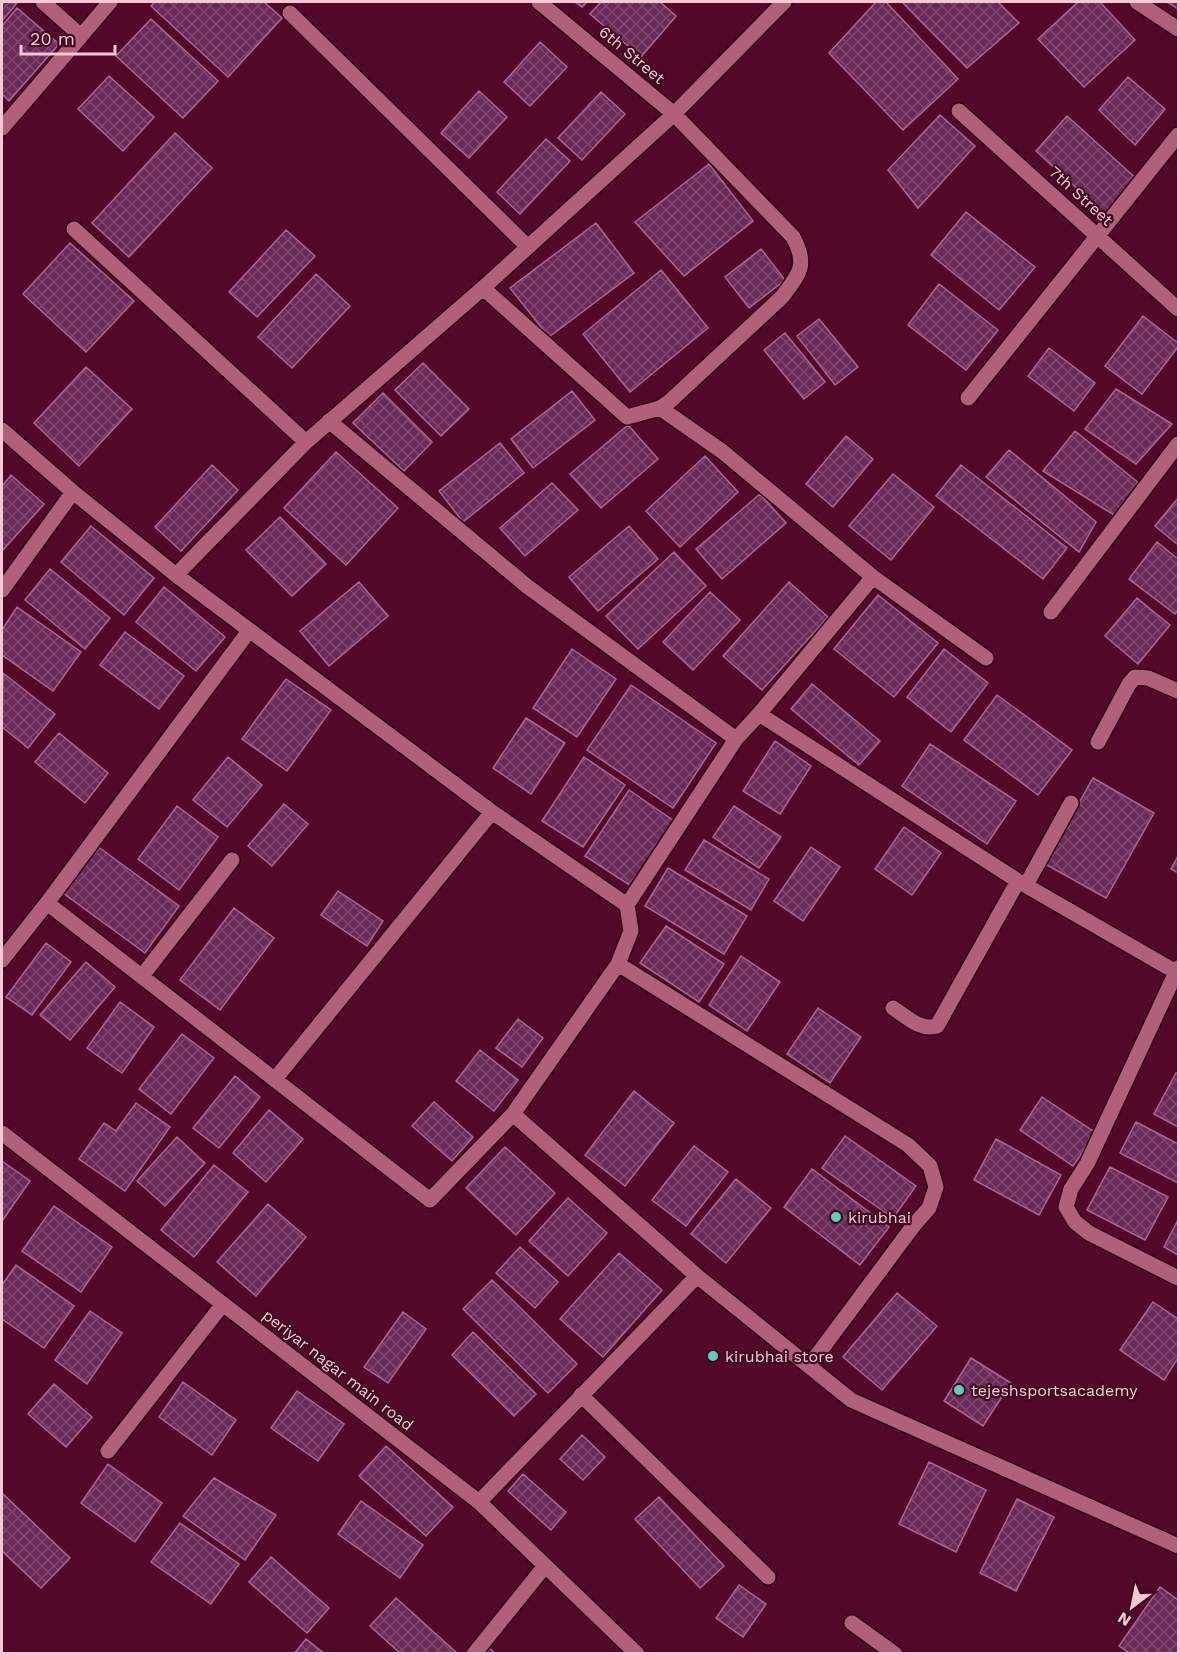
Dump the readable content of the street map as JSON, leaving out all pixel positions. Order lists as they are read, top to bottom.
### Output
{
  "streets": {
    "street": ["6th Street", "7th Street", "periyar nagar main road"]
  },
  "places": ["kirubhai", "kirubhai store", "tejeshsportsacademy"],
  "scale_bar": "20 m",
  "north": "bottom left"
}
